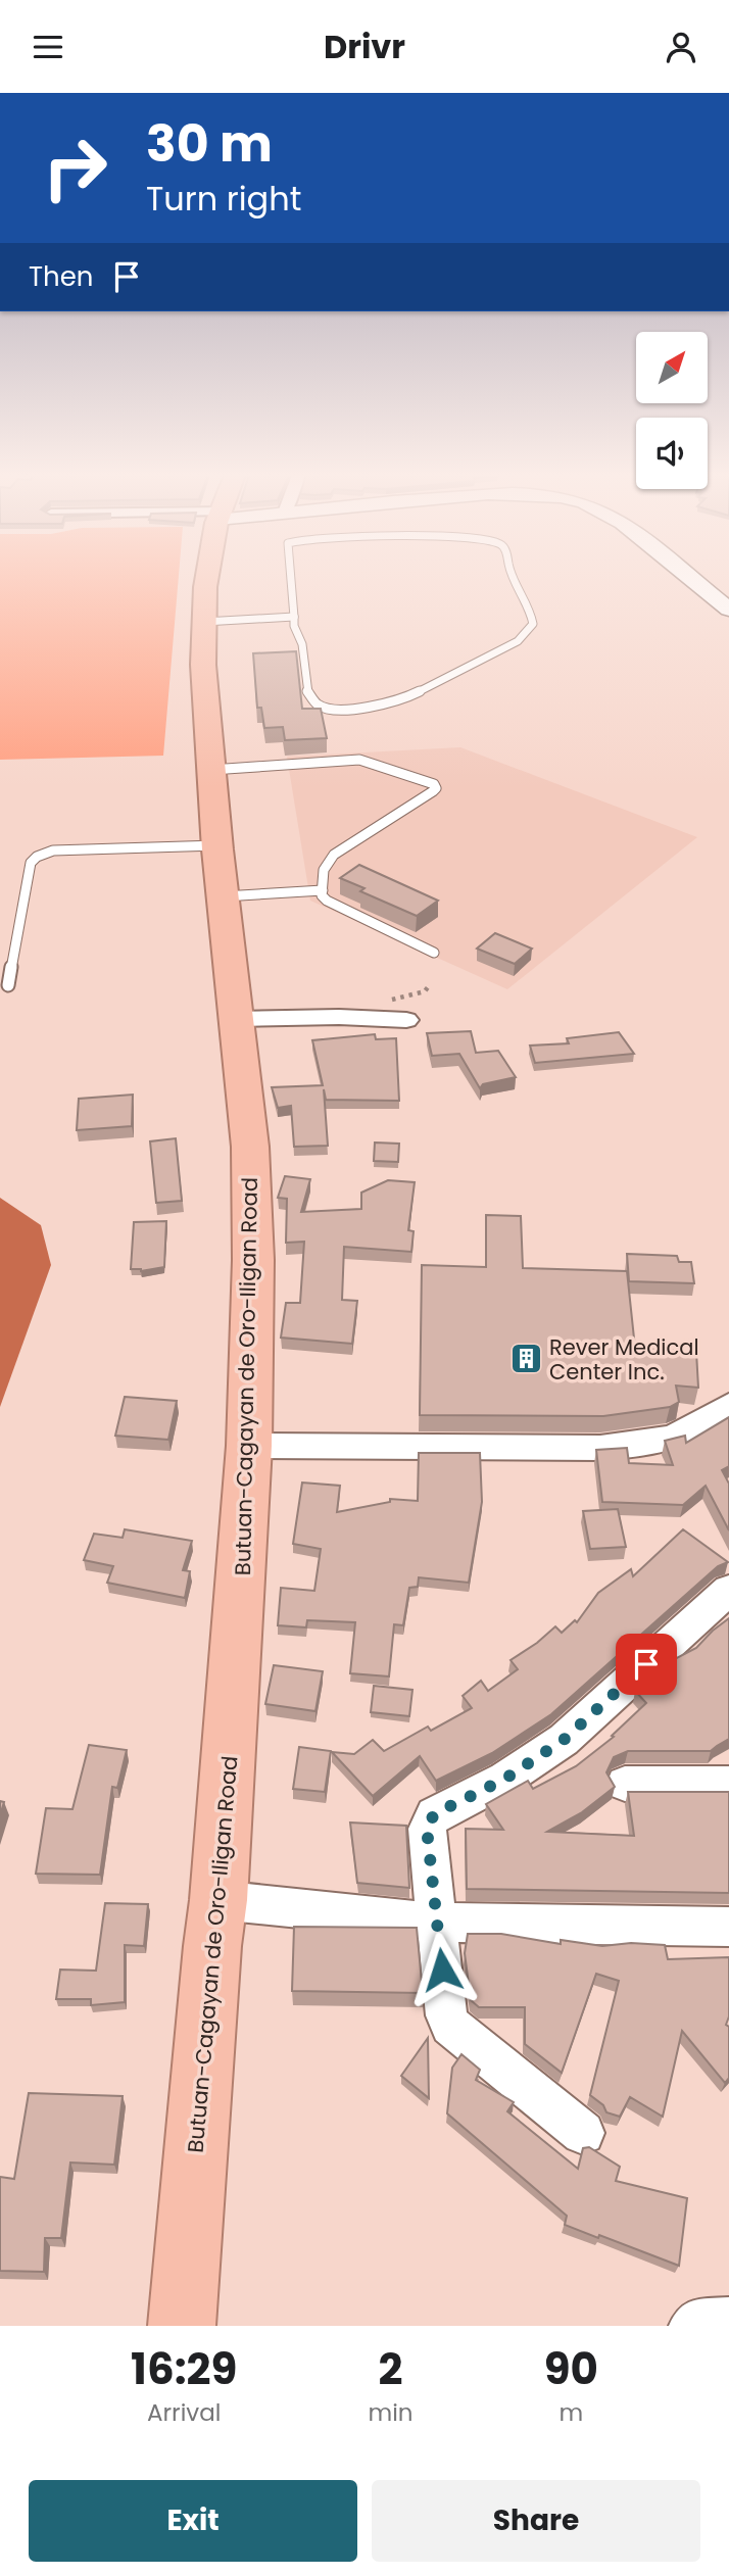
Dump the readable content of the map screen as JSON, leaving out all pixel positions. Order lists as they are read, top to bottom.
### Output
{
  "streets": {
    "highway": ["Butuan-Cagayan de Oro-Iligan Road"]
  },
  "places": {
    "building": ["Rever Medical Center Inc."]
  },
  "north": "top right",
  "page": {
    "header": "Drivr",
    "turn": ["30 m", "Turn right"],
    "then": "Then",
    "eta": [
      "16:29",
      "Arrival",
      "2",
      "min",
      "90",
      "m"
    ],
    "buttons": ["Exit", "Share"]
  }
}
